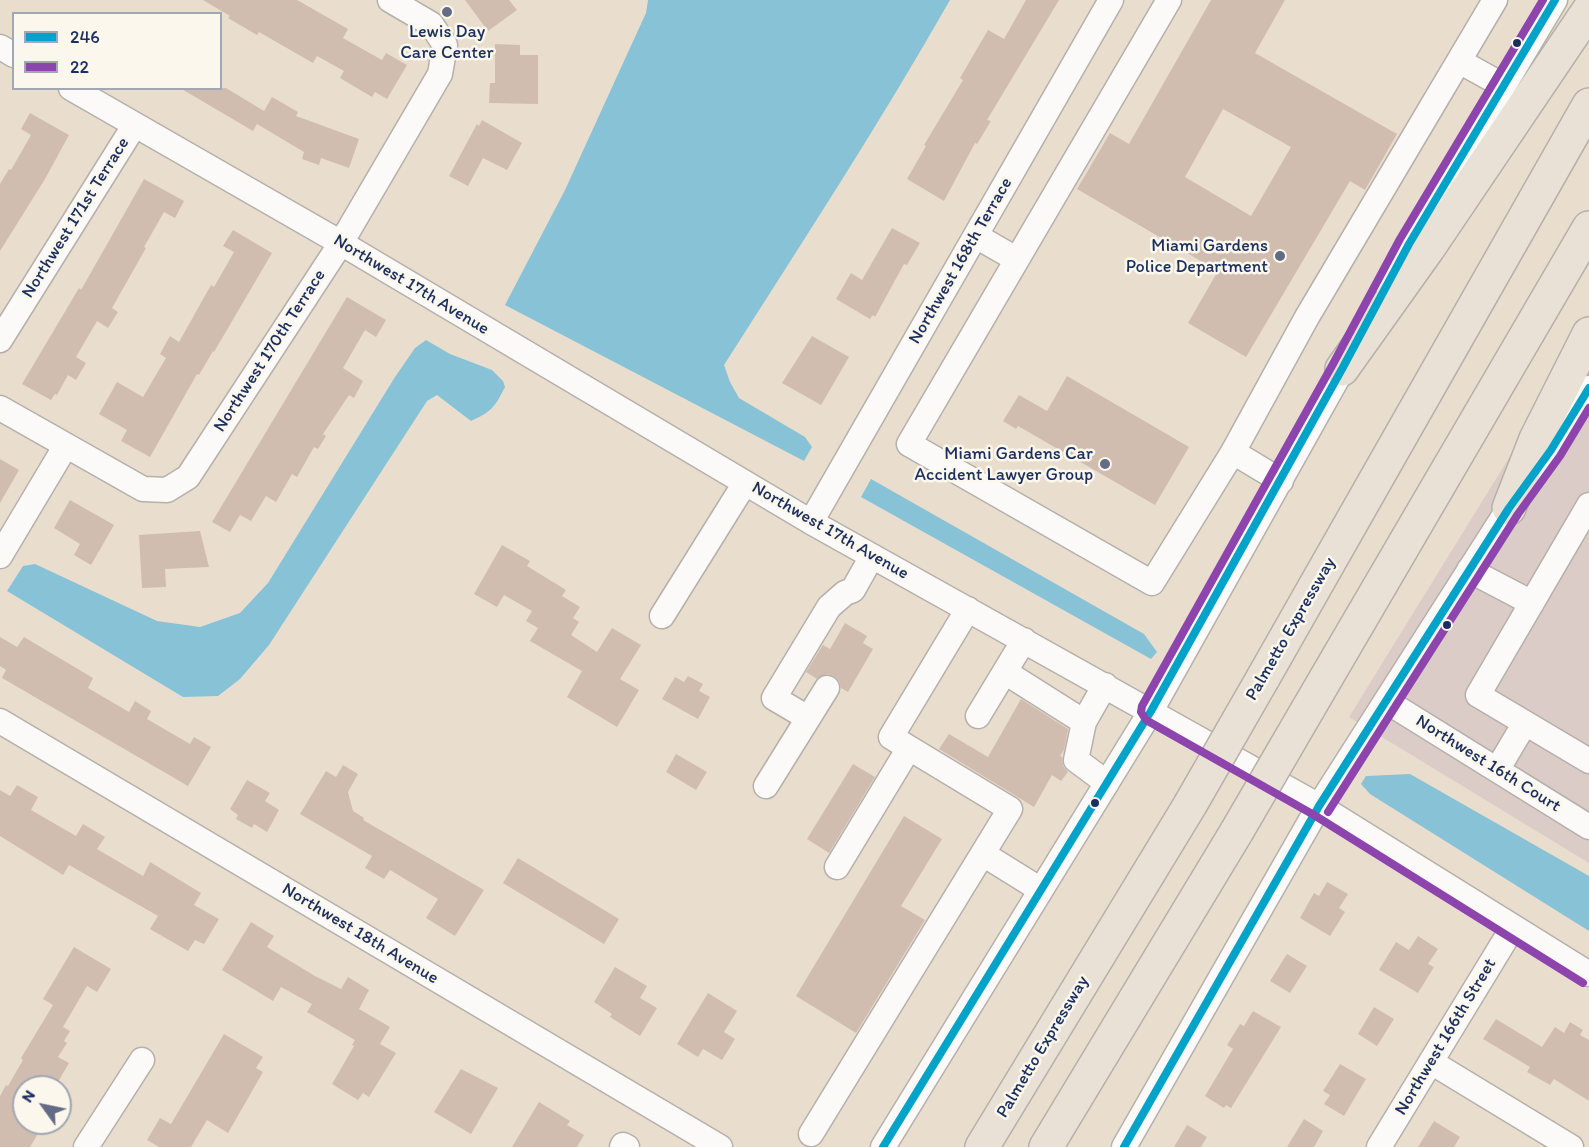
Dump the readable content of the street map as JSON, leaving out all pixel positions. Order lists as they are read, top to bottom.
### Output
{
  "streets": {
    "highway": ["Palmetto Expressway"],
    "street": [
      "Northwest 171st Terrace",
      "Northwest 168th Terrace",
      "Northwest 17th Avenue",
      "Northwest 170th Terrace",
      "Northwest 16th Court",
      "Northwest 18th Avenue",
      "Northwest 166th Street"
    ]
  },
  "crossings": [
    ["Northwest 171st Terrace", "Northwest 17th Avenue"],
    ["Northwest 168th Terrace", "Northwest 17th Avenue"],
    ["Northwest 17th Avenue", "Northwest 170th Terrace"],
    ["Northwest 17th Avenue", "Northwest 166th Street"]
  ],
  "places": ["Lewis Day Care Center", "Miami Gardens Police Department", "Miami Gardens Car Accident Lawyer Group"],
  "lines": ["transit line 246", "transit line 22"],
  "legend": ["246", "22"],
  "north": "top left"
}
